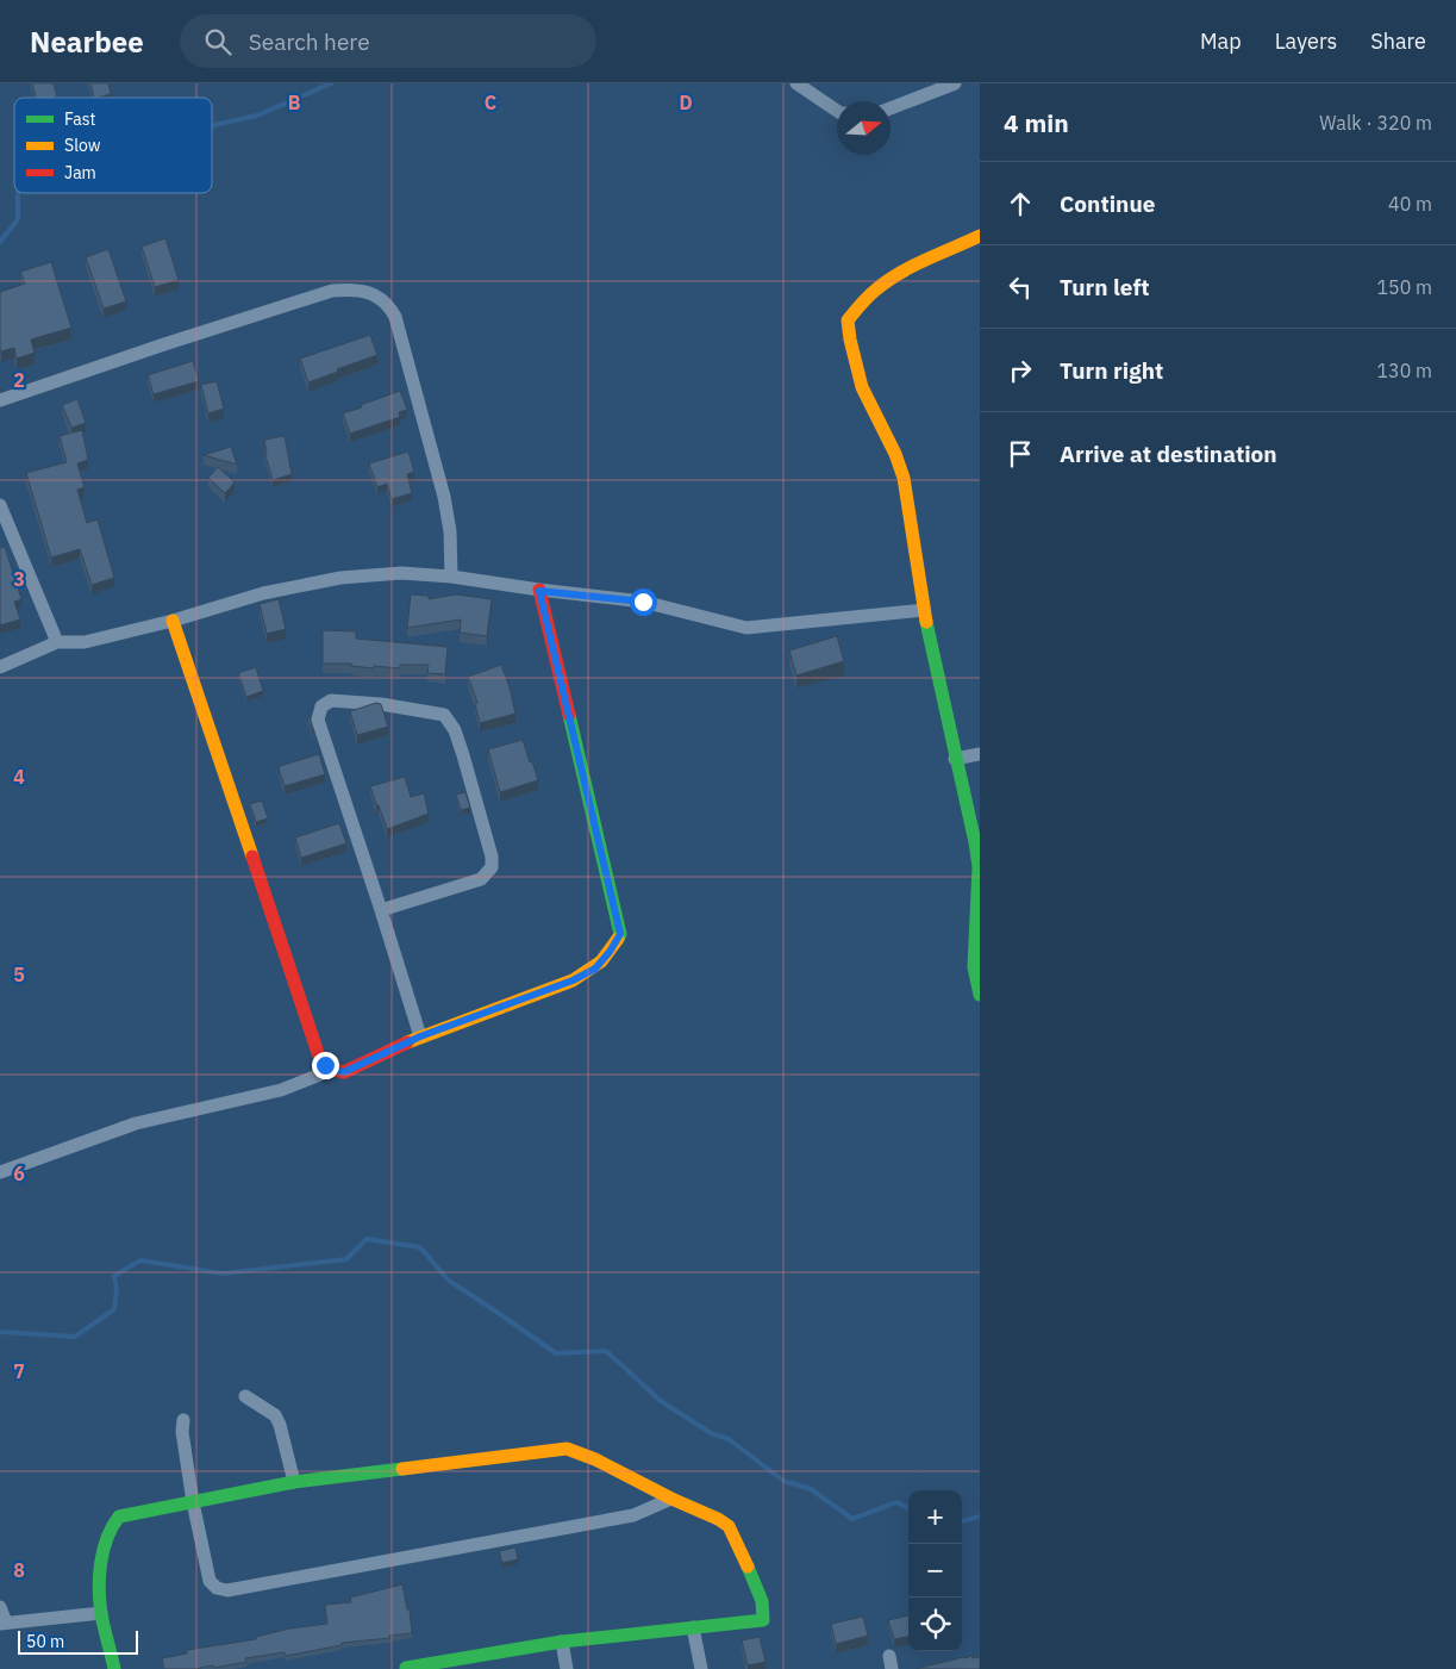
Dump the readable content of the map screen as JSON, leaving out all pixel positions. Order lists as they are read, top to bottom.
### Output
{
  "legend": ["Fast", "Slow", "Jam"],
  "scale_bar": "50 m",
  "north": "right",
  "page": {
    "header": "Nearbee",
    "search": "Search here",
    "nav": ["Map", "Layers", "Share"],
    "heading": ["4 min", "Walk · 320 m"],
    "list": [
      ["Continue", "40 m"],
      ["Turn left", "150 m"],
      ["Turn right", "130 m"],
      "Arrive at destination"
    ],
    "map_buttons": ["+", "−"],
    "scale": "50 m"
  },
  "grid": {
    "columns": ["B", "C", "D"],
    "rows": [
      "2",
      "3",
      "4",
      "5",
      "6",
      "7",
      "8"
    ]
  }
}
